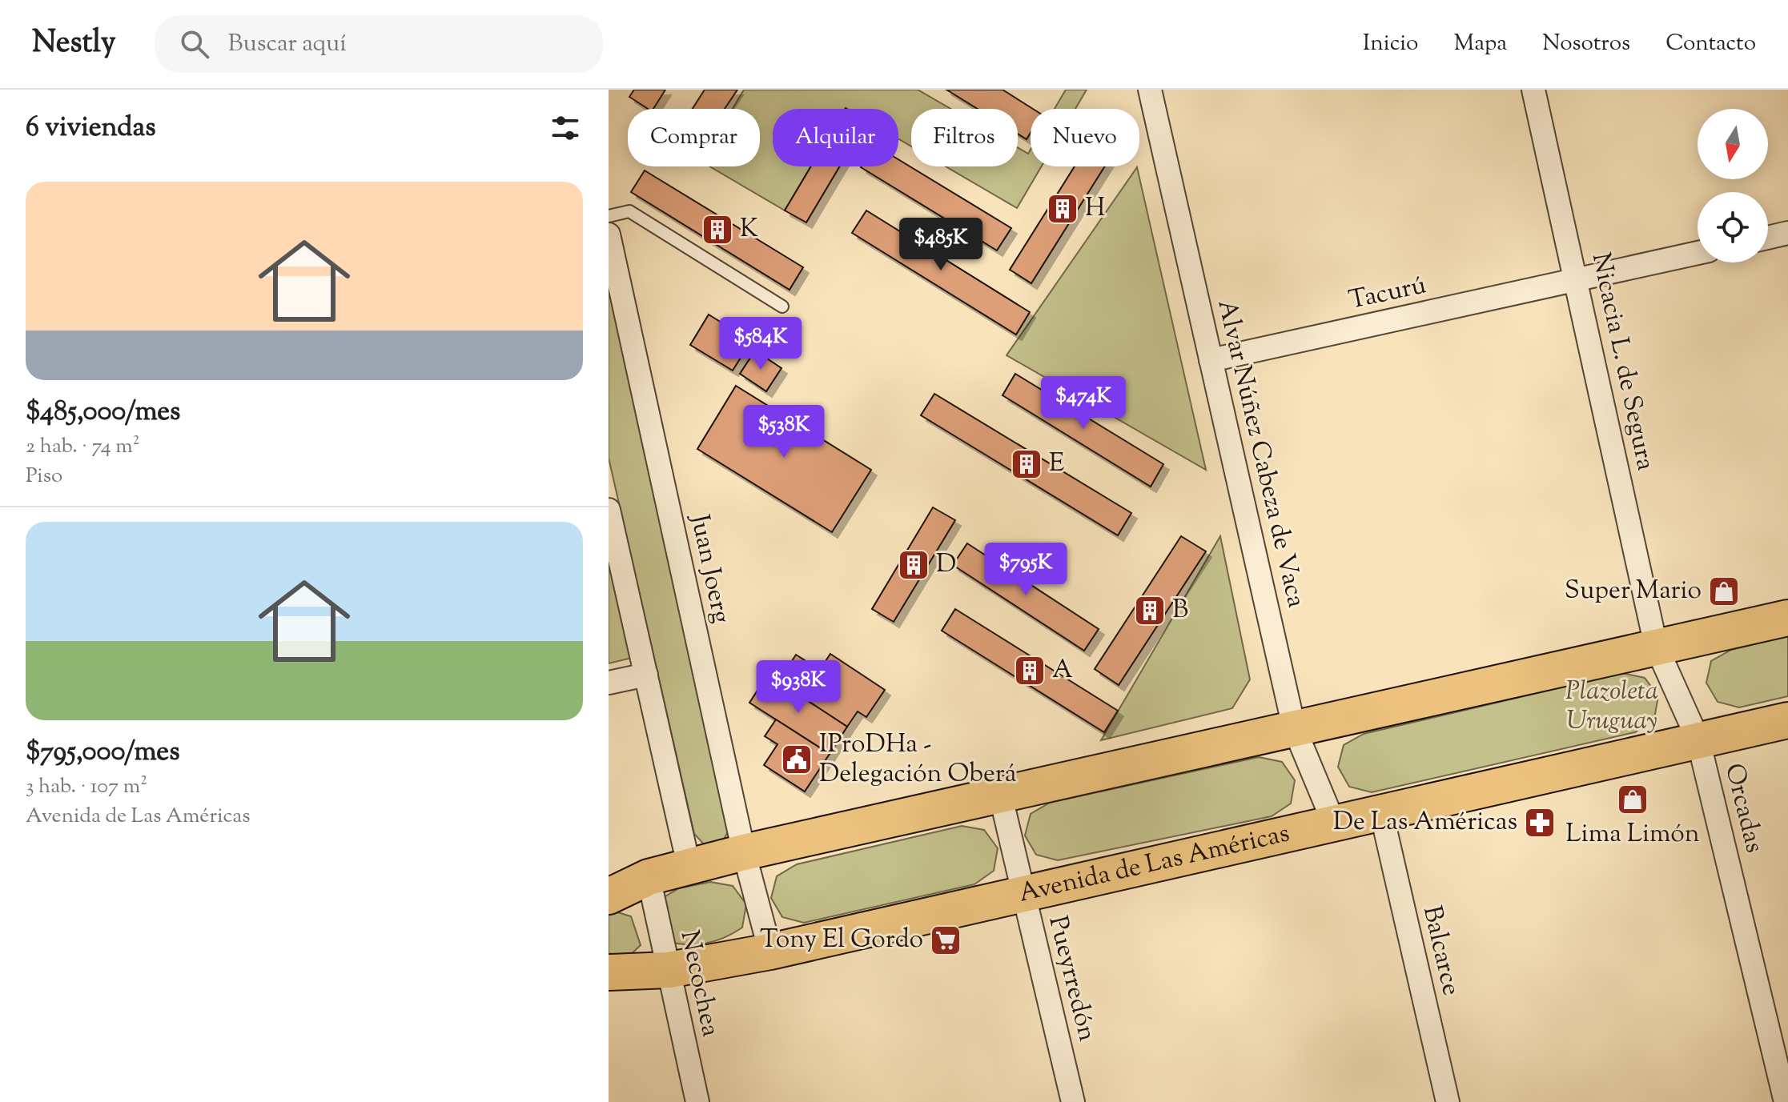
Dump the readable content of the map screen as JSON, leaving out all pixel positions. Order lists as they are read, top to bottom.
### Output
{
  "streets": {
    "main road": ["Avenida de Las Américas"],
    "street": [
      "Tacurú",
      "Nicacia L. de Segura",
      "Alvar Núñez Cabeza de Vaca",
      "Juan Joerg",
      "Orcadas",
      "Balcarce",
      "Pueyrredón",
      "Necochea"
    ]
  },
  "crossings": [
    ["Tacurú", "Nicacia L. de Segura"],
    ["Tacurú", "Alvar Núñez Cabeza de Vaca"],
    ["Nicacia L. de Segura", "Orcadas"],
    ["Alvar Núñez Cabeza de Vaca", "Avenida de Las Américas"],
    ["Juan Joerg", "Avenida de Las Américas"],
    ["Orcadas", "Avenida de Las Américas"],
    ["Avenida de Las Américas", "Balcarce"],
    ["Avenida de Las Américas", "Pueyrredón"],
    ["Avenida de Las Américas", "Necochea"]
  ],
  "parks": ["Plazoleta Uruguay"],
  "places": {
    "building": [
      "H",
      "K",
      "E",
      "D",
      "B",
      "A"
    ],
    "shop": ["Super Mario", "Lima Limón"],
    "public building": ["IProDHa - Delegación Oberá"],
    "pharmacy": ["De Las Américas"],
    "supermarket": ["Tony El Gordo"]
  },
  "north": "bottom",
  "page": {
    "header": "Nestly",
    "search": "Buscar aquí",
    "nav": [
      "Inicio",
      "Mapa",
      "Nosotros",
      "Contacto"
    ],
    "heading": "6 viviendas",
    "chip": [
      "Comprar",
      "Alquilar",
      "Filtros",
      "Nuevo"
    ],
    "list": [
      {
        "name": "$485,000/mes",
        "note": "2 hab. · 74 m² · Piso"
      },
      {
        "name": "$795,000/mes",
        "note": "3 hab. · 107 m² · Avenida de Las Américas"
      }
    ],
    "price": [
      "$485K",
      "$584K",
      "$474K",
      "$538K",
      "$795K",
      "$938K"
    ]
  }
}
